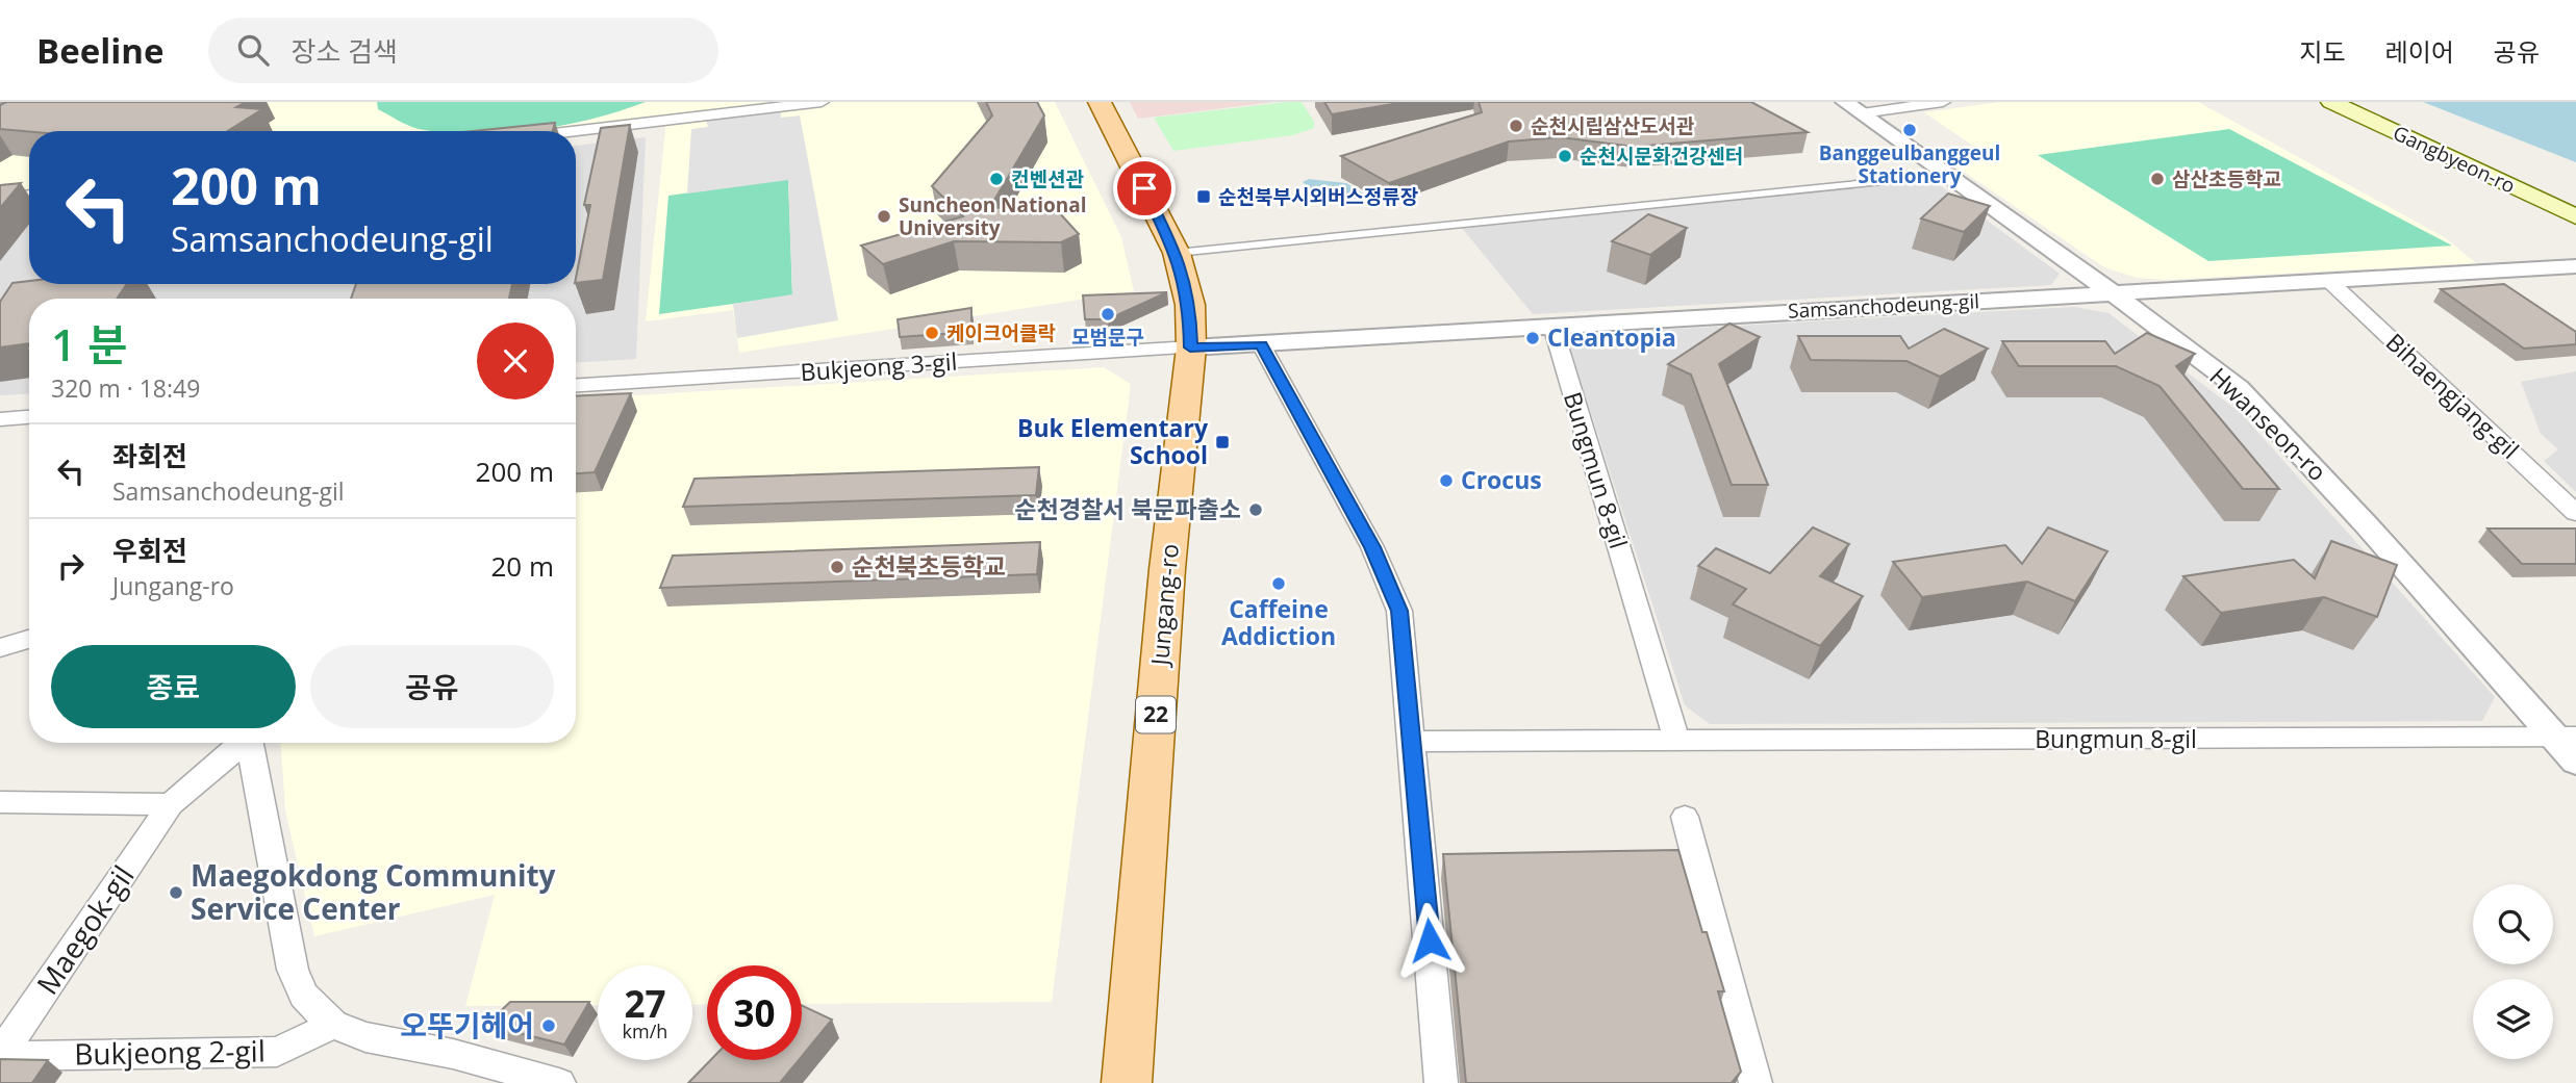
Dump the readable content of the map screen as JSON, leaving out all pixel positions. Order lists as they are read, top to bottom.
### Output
{
  "streets": {
    "main road": ["Gangbyeon-ro", "Jungang-ro", "22"],
    "street": [
      "Samsanchodeung-gil",
      "Bukjeong 3-gil",
      "Bihaengjang-gil",
      "Hwanseon-ro",
      "Bungmun 8-gil",
      "Maegok-gil",
      "Bukjeong 2-gil"
    ]
  },
  "crossings": [
    ["Samsanchodeung-gil", "Bukjeong 3-gil"],
    ["Samsanchodeung-gil", "Bihaengjang-gil"],
    ["Samsanchodeung-gil", "Hwanseon-ro"],
    ["Samsanchodeung-gil", "Bungmun 8-gil"],
    ["Samsanchodeung-gil", "Jungang-ro"],
    ["Bukjeong 3-gil", "Jungang-ro"],
    ["Hwanseon-ro", "Bungmun 8-gil"],
    ["Maegok-gil", "Bukjeong 2-gil"]
  ],
  "places": {
    "other": [
      "순천시립삼산도서관",
      "Banggeulbanggeul Stationery",
      "순천시문화건강센터",
      "컨벤션관",
      "삼산초등학교",
      "Suncheon National University",
      "모범문구",
      "케이크어클락",
      "Cleantopia",
      "Crocus",
      "순천경찰서 북문파출소",
      "순천북초등학교",
      "Caffeine Addiction",
      "Maegokdong Community Service Center",
      "오뚜기헤어"
    ],
    "transit": ["순천북부시외버스정류장", "Buk Elementary School"]
  },
  "page": {
    "header": "Beeline",
    "search": "장소 검색",
    "nav": ["지도", "레이어", "공유"],
    "turn": ["200 m", "Samsanchodeung-gil"],
    "heading": ["1 분", "320 m · 18:49"],
    "list": [
      {
        "name": "좌회전",
        "note": "Samsanchodeung-gil",
        "value": "200 m"
      },
      {
        "name": "우회전",
        "note": "Jungang-ro",
        "value": "20 m"
      }
    ],
    "buttons": ["종료", "공유"],
    "speed": "27 km/h",
    "limit": "30"
  }
}
